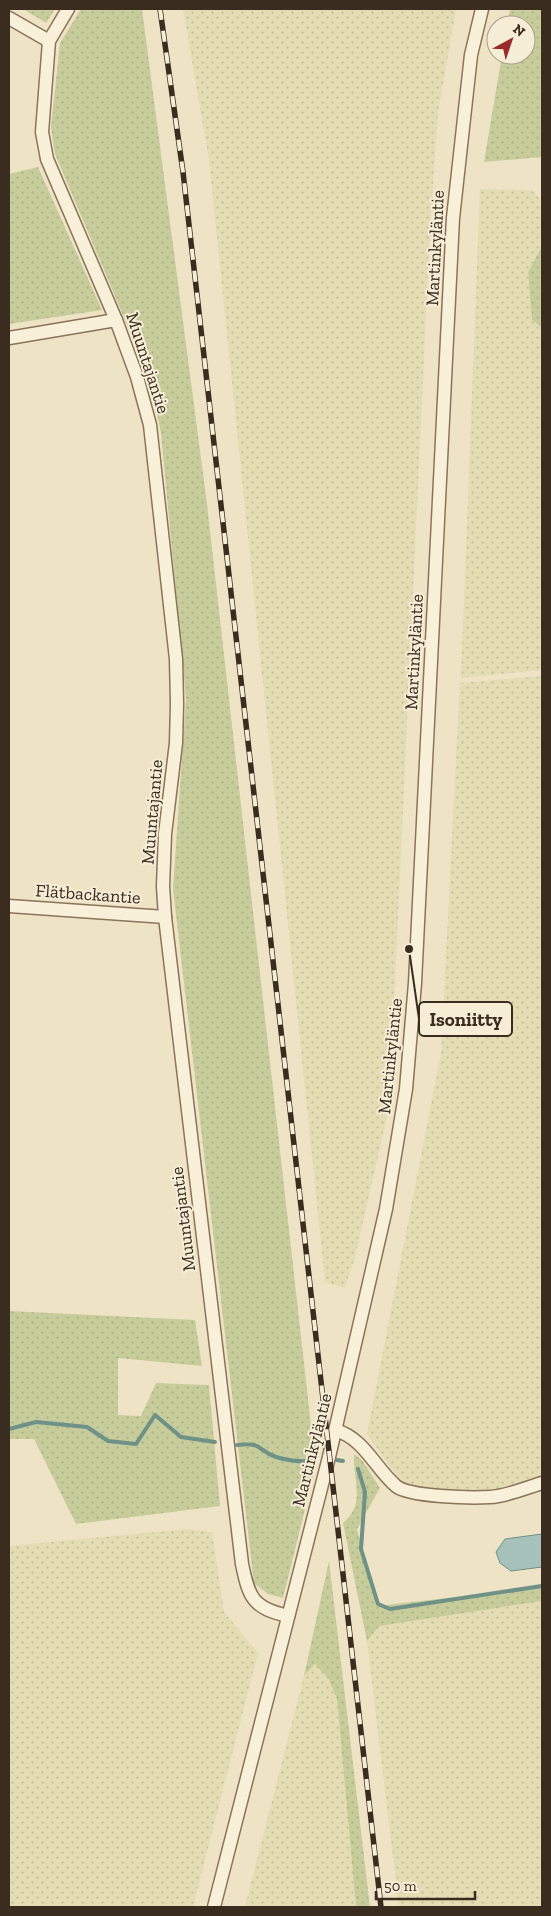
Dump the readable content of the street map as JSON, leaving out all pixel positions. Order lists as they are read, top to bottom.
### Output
{
  "streets": {
    "street": ["Martinkyläntie", "Muuntajantie", "Flätbackantie"]
  },
  "crossings": [
    ["Martinkyläntie", "Muuntajantie"],
    ["Muuntajantie", "Flätbackantie"]
  ],
  "places": ["Isoniitty"],
  "scale_bar": "50 m",
  "north": "top right"
}
